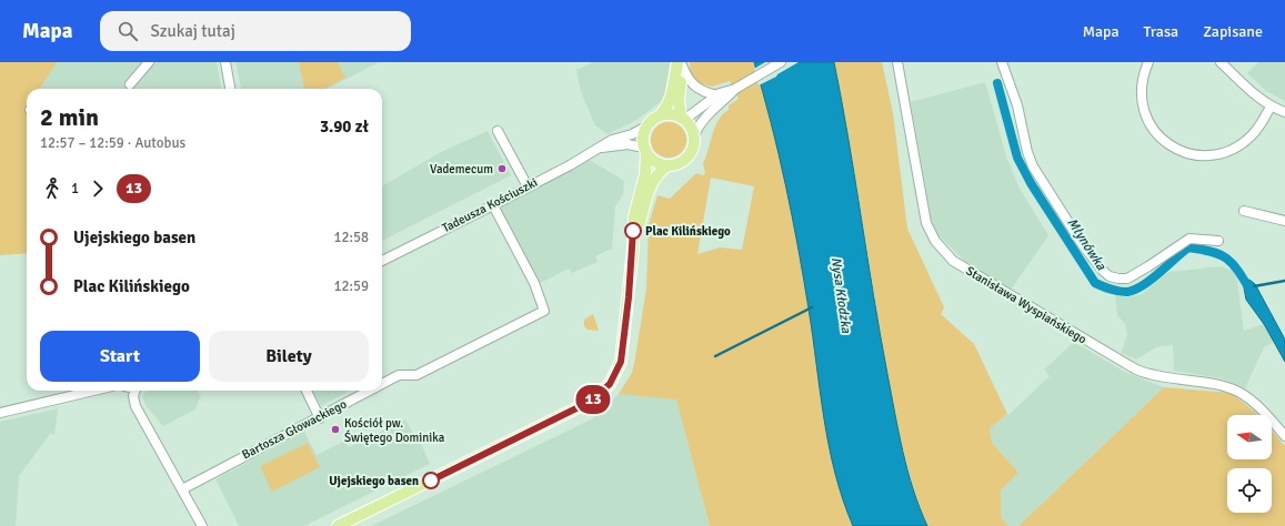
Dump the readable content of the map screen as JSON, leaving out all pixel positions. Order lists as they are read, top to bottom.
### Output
{
  "streets": {
    "street": ["Tadeusza Kościuszki", "Stanisława Wyspiańskiego", "Bartosza Głowackiego"]
  },
  "crossings": [
    ["Tadeusza Kościuszki", "Bartosza Głowackiego"]
  ],
  "water": ["Młynówka", "Nysa Kłodzka"],
  "places": [
    "Vademecum",
    "Plac Kilińskiego",
    "Kościół pw. Świętego Dominika",
    "Ujejskiego basen"
  ],
  "lines": ["bus line 13"],
  "north": "left",
  "page": {
    "header": "Mapa",
    "search": "Szukaj tutaj",
    "nav": ["Mapa", "Trasa", "Zapisane"],
    "on_map": "13",
    "heading": ["2 min", "12:57 – 12:59 · Autobus", "3.90 zł"],
    "legs": ["1", "13"],
    "list": [
      {
        "name": "Ujejskiego basen",
        "value": "12:58"
      },
      {
        "name": "Plac Kilińskiego",
        "value": "12:59"
      }
    ],
    "buttons": ["Start", "Bilety"]
  }
}
